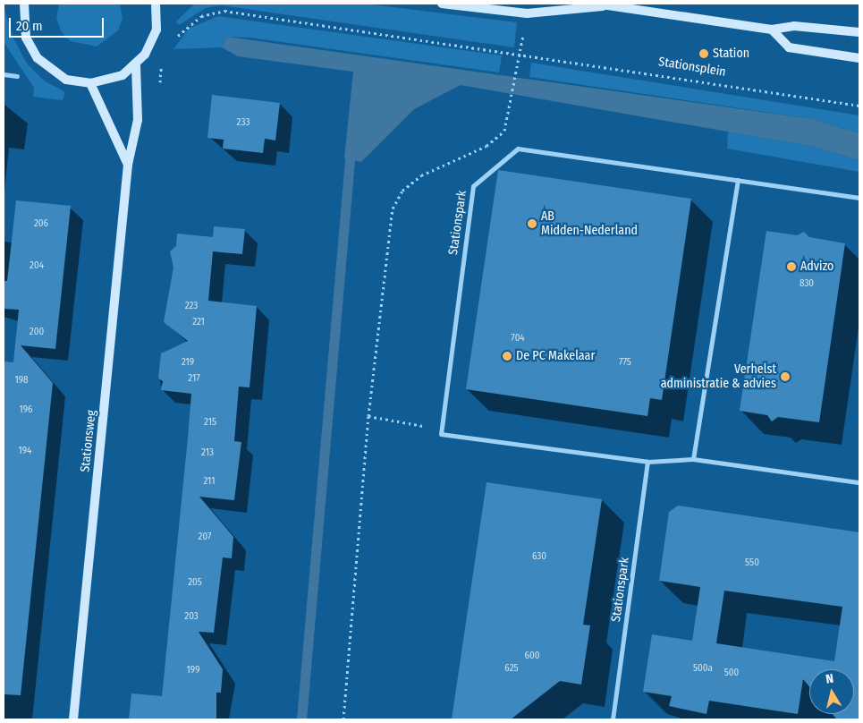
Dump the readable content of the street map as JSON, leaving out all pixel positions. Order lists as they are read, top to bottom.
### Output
{
  "streets": {
    "main road": ["Stationsweg"],
    "street": ["Stationspark"],
    "path": ["Stationsplein"]
  },
  "places": [
    "Station",
    "AB Midden-Nederland",
    "Advizo",
    "De PC Makelaar",
    "Verhelst administratie & advies"
  ],
  "house_numbers": [
    "233",
    "206",
    "204",
    "830",
    "223",
    "221",
    "200",
    "704",
    "219",
    "775",
    "217",
    "198",
    "196",
    "215",
    "194",
    "213",
    "211",
    "207",
    "630",
    "550",
    "205",
    "203",
    "600",
    "625",
    "500a",
    "199",
    "500"
  ],
  "scale_bar": "20 m",
  "north": "top"
}
